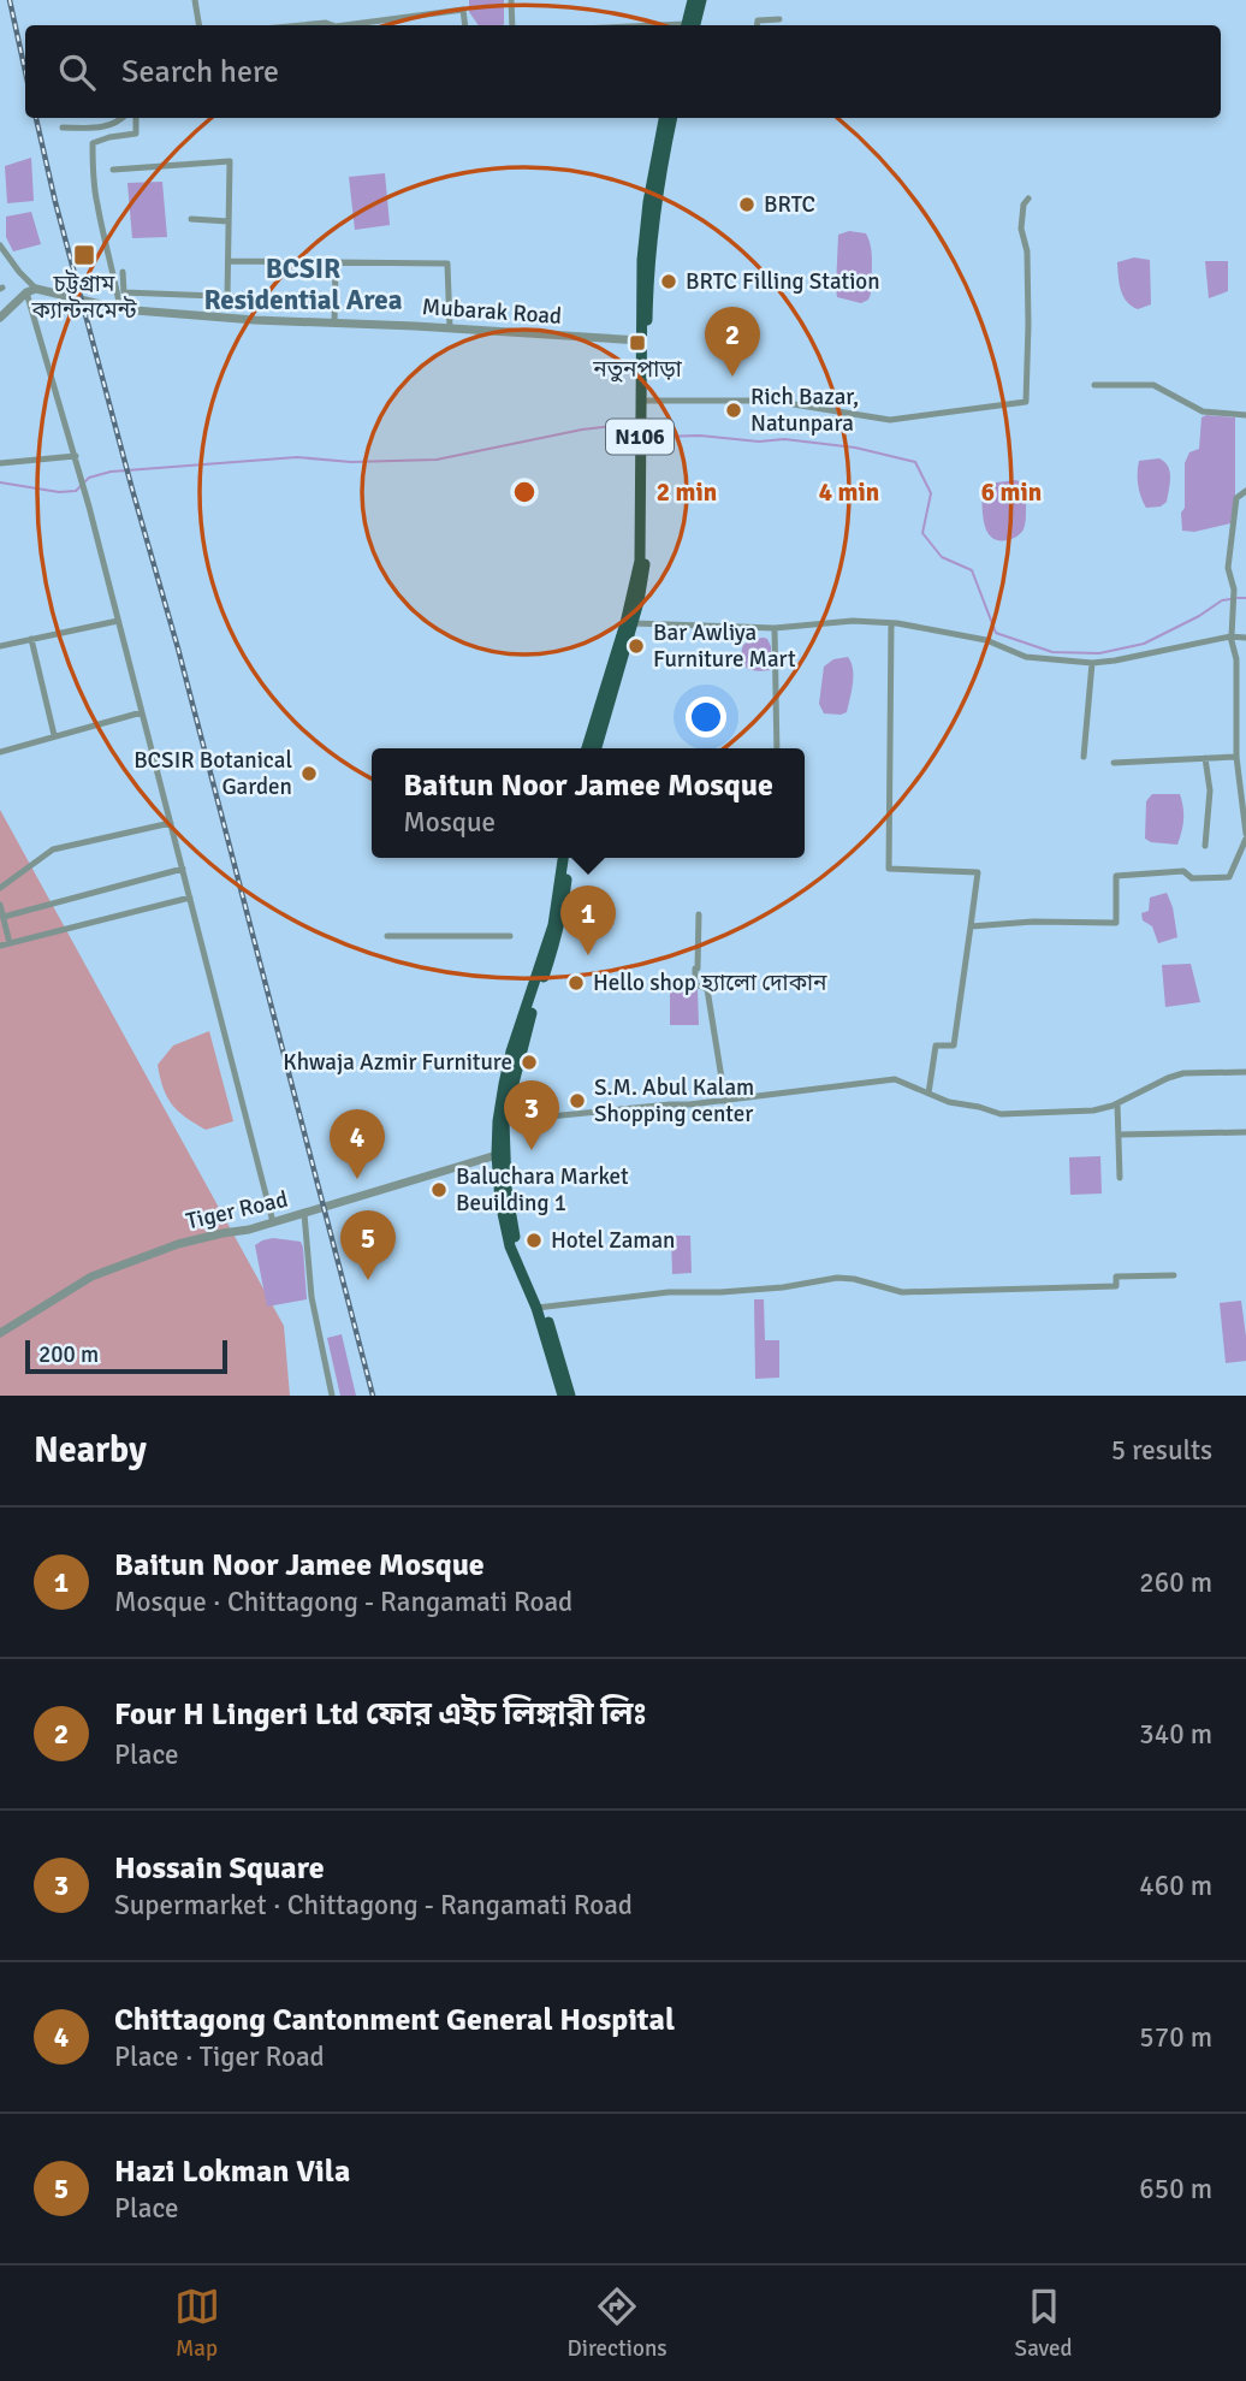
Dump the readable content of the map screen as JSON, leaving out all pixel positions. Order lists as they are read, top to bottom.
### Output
{
  "streets": {
    "highway": ["N106"],
    "street": ["Mubarak Road", "Tiger Road"]
  },
  "crossings": [
    ["Mubarak Road", "N106"]
  ],
  "districts": ["BCSIR Residential Area"],
  "places": {
    "other": [
      "BRTC",
      "BRTC Filling Station",
      "Rich Bazar, Natunpara",
      "Bar Awliya Furniture Mart",
      "BCSIR Botanical Garden",
      "Hello shop হ্যালো দোকান",
      "Khwaja Azmir Furniture",
      "S.M. Abul Kalam Shopping center",
      "Baluchara Market Beuilding 1",
      "Hotel Zaman"
    ],
    "transit": ["চট্টগ্রাম ক্যান্টনমেন্ট", "নতুনপাড়া"]
  },
  "scale_bar": "200 m",
  "page": {
    "search": "Search here",
    "pins": [
      "2",
      "1",
      "3",
      "4",
      "5"
    ],
    "popup": ["Baitun Noor Jamee Mosque", "Mosque"],
    "scale": "200 m",
    "heading": ["Nearby", "5 results"],
    "list": [
      {
        "mark": "1",
        "name": "Baitun Noor Jamee Mosque",
        "note": "Mosque · Chittagong - Rangamati Road",
        "value": "260 m"
      },
      {
        "mark": "2",
        "name": "Four H Lingeri Ltd ফোর এইচ লিঙ্গারী লিঃ",
        "note": "Place",
        "value": "340 m"
      },
      {
        "mark": "3",
        "name": "Hossain Square",
        "note": "Supermarket · Chittagong - Rangamati Road",
        "value": "460 m"
      },
      {
        "mark": "4",
        "name": "Chittagong Cantonment General Hospital",
        "note": "Place · Tiger Road",
        "value": "570 m"
      },
      {
        "mark": "5",
        "name": "Hazi Lokman Vila",
        "note": "Place",
        "value": "650 m"
      }
    ],
    "nav": ["Map", "Directions", "Saved"]
  },
  "rings": ["2 min", "4 min", "6 min"]
}
